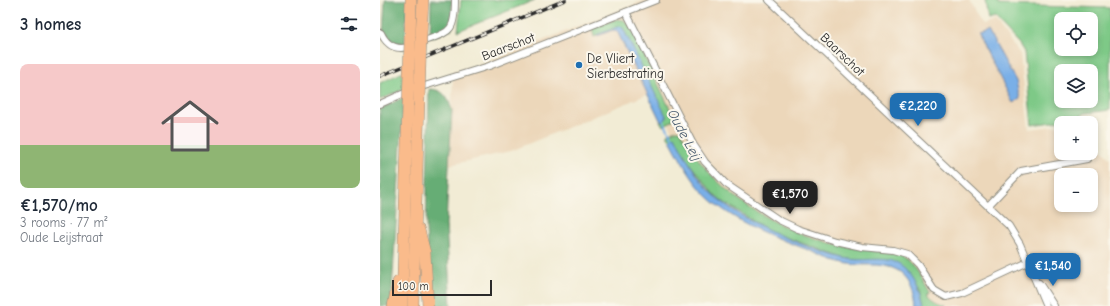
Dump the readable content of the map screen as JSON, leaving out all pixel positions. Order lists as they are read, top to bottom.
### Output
{
  "streets": {
    "street": ["Baarschot"]
  },
  "water": ["Oude Leij"],
  "places": ["De Vliert Sierbestrating"],
  "scale_bar": "100 m",
  "page": {
    "heading": "3 homes",
    "map_buttons": ["+", "−"],
    "list": [
      {
        "name": "€1,570/mo",
        "note": "3 rooms · 77 m² · Oude Leijstraat"
      }
    ],
    "price": ["€2,220", "€1,570", "€1,540"],
    "scale": "100 m"
  }
}
